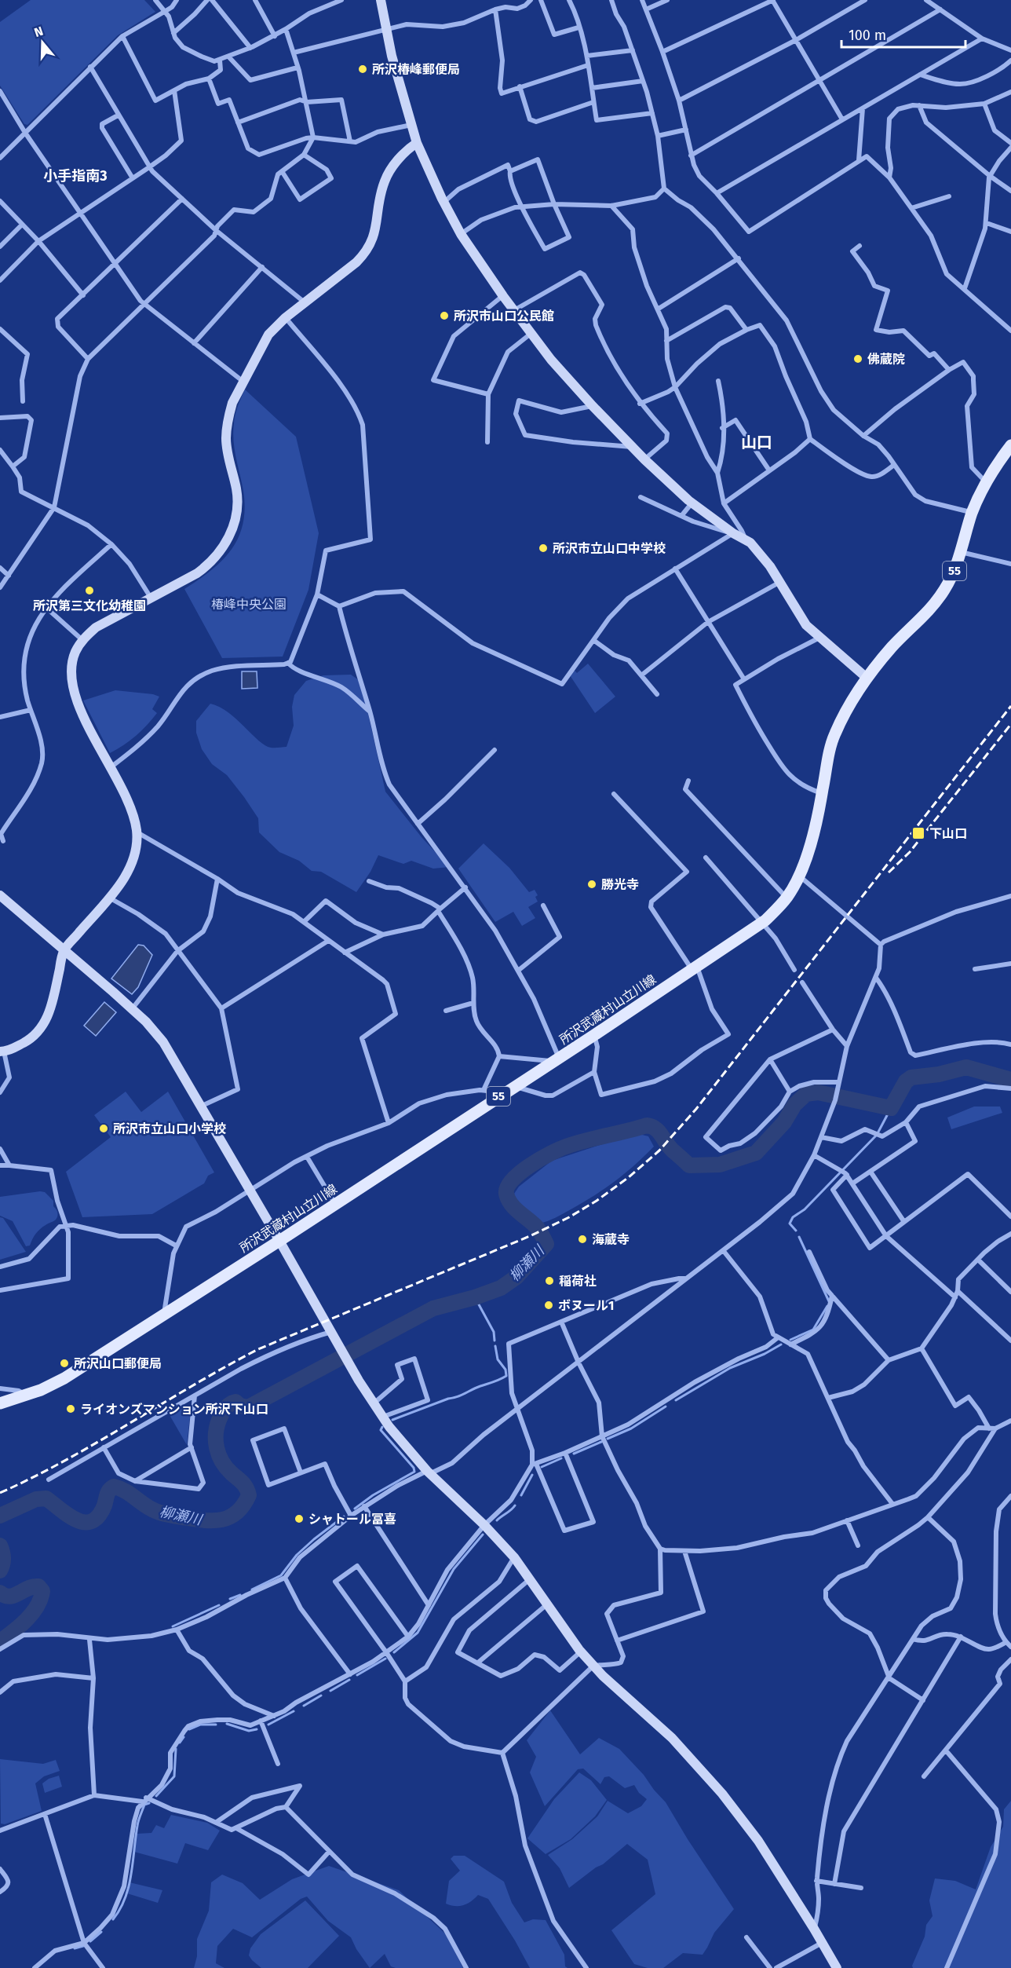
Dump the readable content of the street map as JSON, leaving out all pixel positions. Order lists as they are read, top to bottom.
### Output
{
  "streets": {
    "main road": ["55", "所沢武蔵村山立川線"]
  },
  "districts": ["小手指南3", "山口"],
  "water": ["柳瀬川"],
  "parks": ["椿峰中央公園"],
  "places": {
    "other": [
      "所沢椿峰郵便局",
      "所沢市山口公民館",
      "佛蔵院",
      "所沢市立山口中学校",
      "所沢第三文化幼稚園",
      "勝光寺",
      "所沢市立山口小学校",
      "海蔵寺",
      "稲荷社",
      "ボヌール1",
      "所沢山口郵便局",
      "ライオンズマンション所沢下山口",
      "シャトール冨喜"
    ],
    "transit": ["下山口"]
  },
  "scale_bar": "100 m",
  "north": "top"
}
